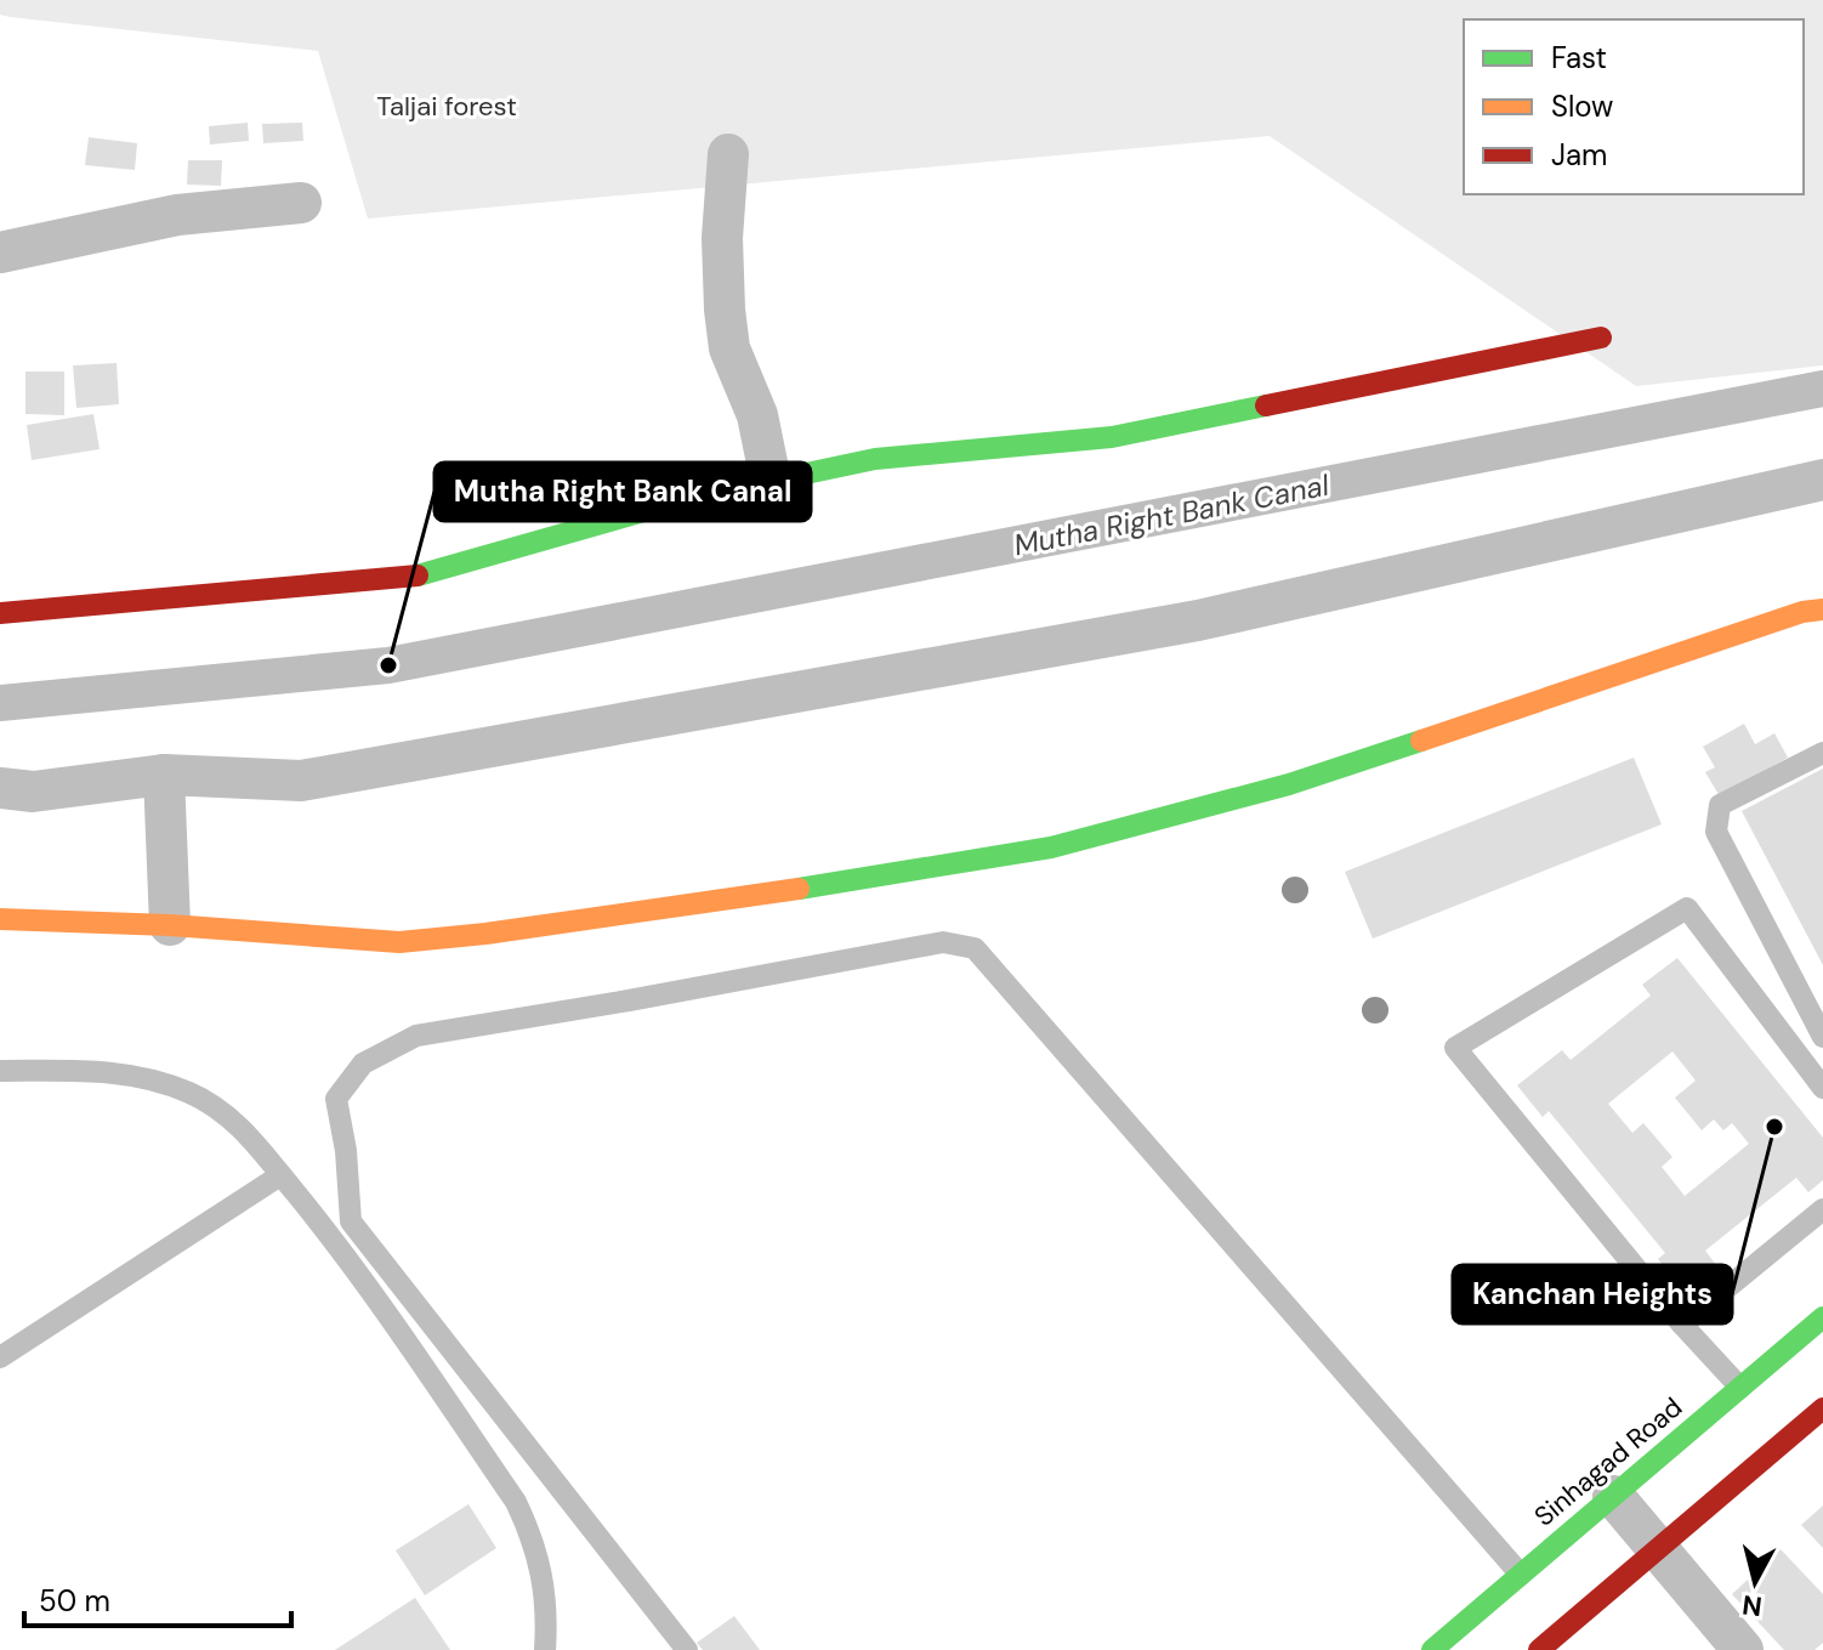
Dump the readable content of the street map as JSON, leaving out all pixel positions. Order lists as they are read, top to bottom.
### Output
{
  "streets": {
    "street": ["Sinhagad Road"]
  },
  "water": ["Mutha Right Bank Canal"],
  "parks": ["Taljai forest"],
  "places": ["Mutha Right Bank Canal", "Kanchan Heights"],
  "legend": ["Fast", "Slow", "Jam"],
  "scale_bar": "50 m",
  "north": "bottom"
}
